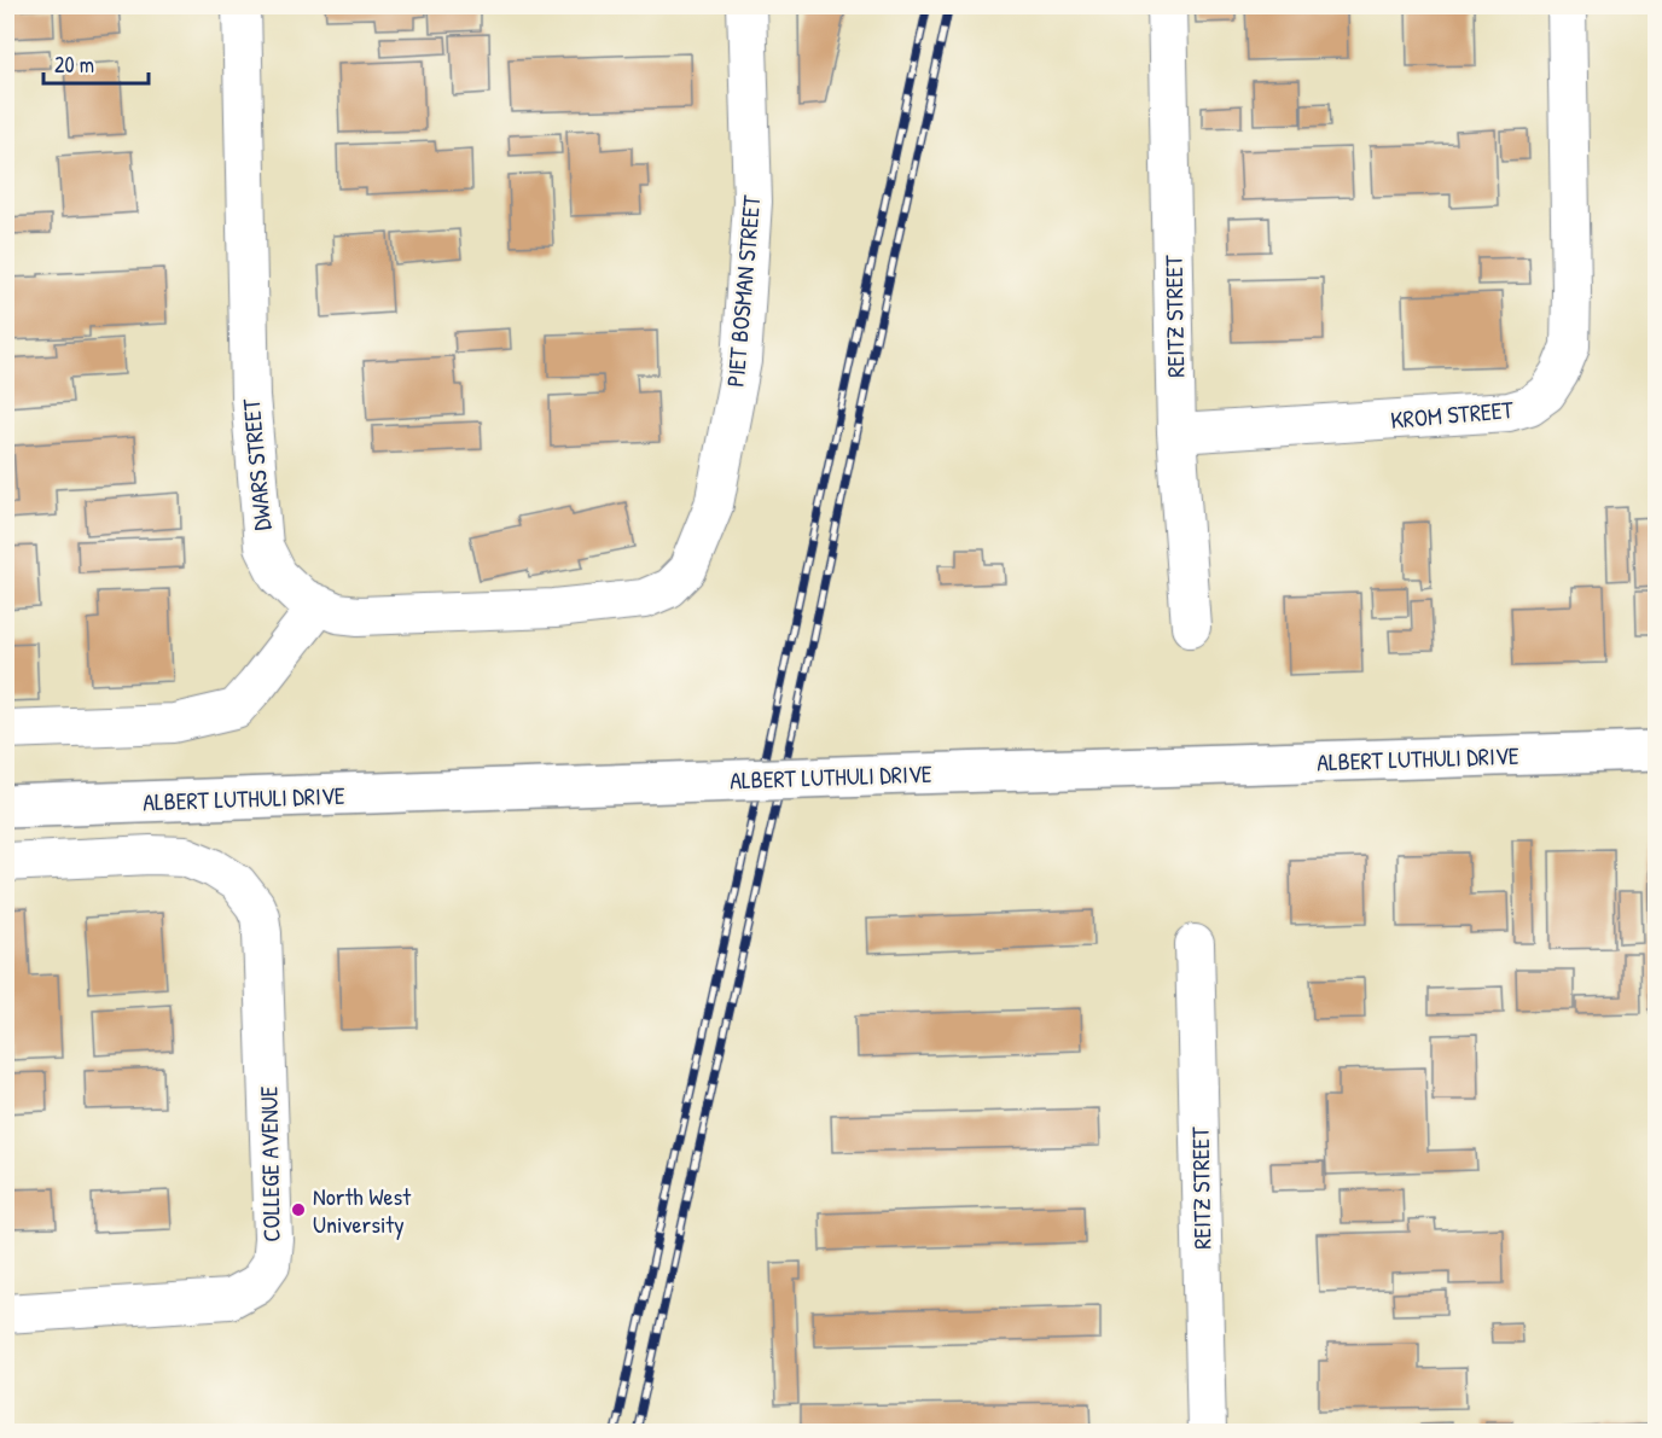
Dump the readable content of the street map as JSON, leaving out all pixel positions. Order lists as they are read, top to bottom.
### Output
{
  "streets": {
    "main road": ["ALBERT LUTHULI DRIVE"],
    "street": [
      "PIET BOSMAN STREET",
      "REITZ STREET",
      "KROM STREET",
      "DWARS STREET",
      "COLLEGE AVENUE"
    ]
  },
  "crossings": [
    ["PIET BOSMAN STREET", "DWARS STREET"],
    ["REITZ STREET", "KROM STREET"]
  ],
  "places": ["North West University"],
  "scale_bar": "20 m"
}
